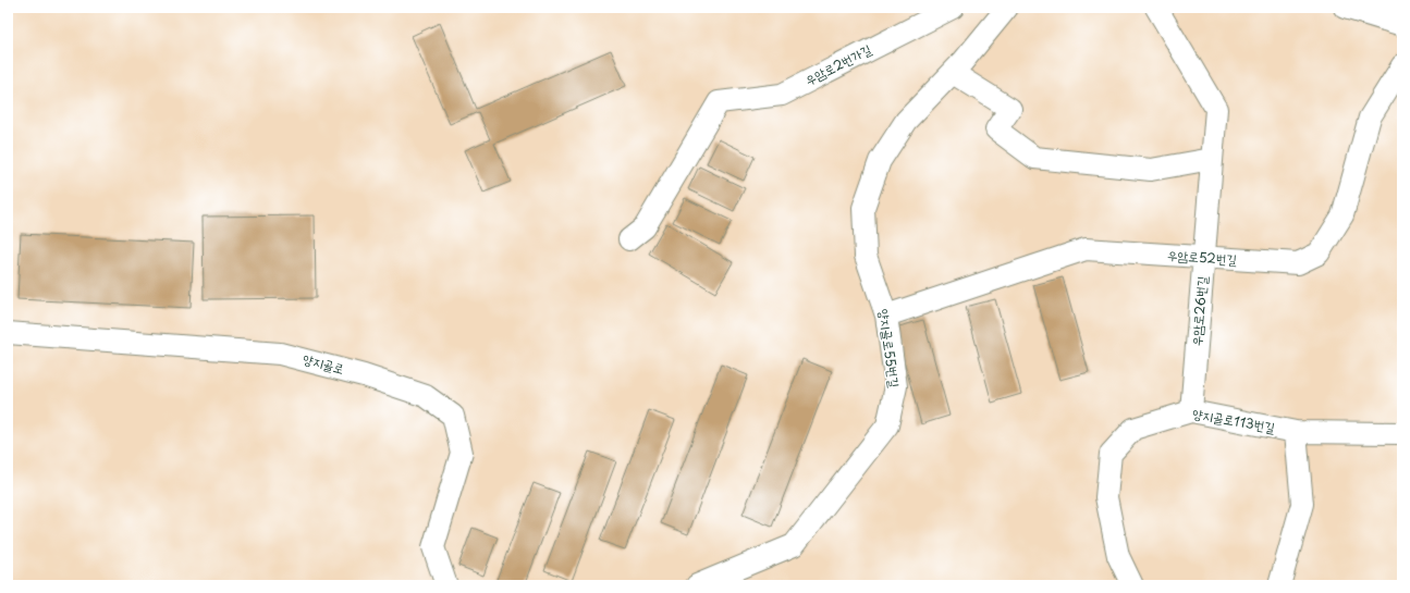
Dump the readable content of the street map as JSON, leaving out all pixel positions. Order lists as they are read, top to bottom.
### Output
{
  "streets": {
    "street": [
      "우암로2번가길",
      "우암로52번길",
      "우암로26번길",
      "양지골로55번길",
      "양지골로",
      "양지골로113번길"
    ]
  },
  "crossings": [
    ["우암로52번길", "우암로26번길"],
    ["우암로52번길", "양지골로55번길"],
    ["우암로26번길", "양지골로113번길"]
  ]
}
